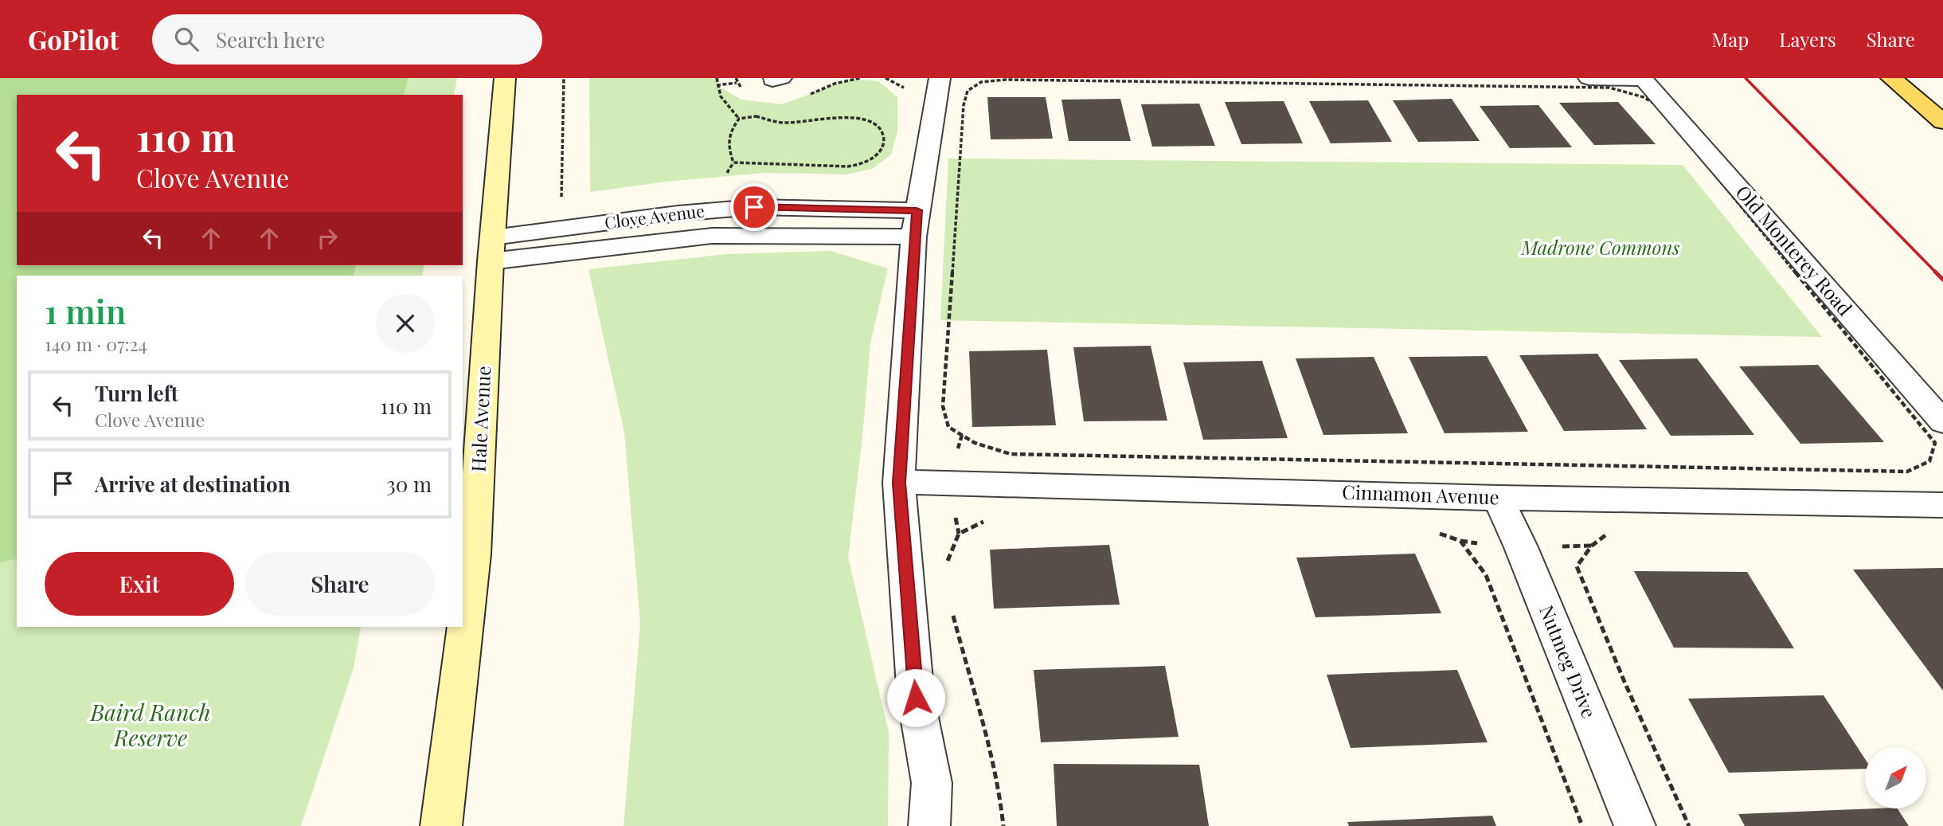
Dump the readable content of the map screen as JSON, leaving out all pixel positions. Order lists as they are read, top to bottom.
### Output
{
  "streets": {
    "main road": ["Hale Avenue"],
    "street": [
      "Clove Avenue",
      "Old Monterey Road",
      "Cinnamon Avenue",
      "Nutmeg Drive"
    ]
  },
  "crossings": [
    ["Clove Avenue", "Hale Avenue"],
    ["Cinnamon Avenue", "Nutmeg Drive"]
  ],
  "parks": ["Madrone Commons", "Baird Ranch Reserve"],
  "north": "top right",
  "page": {
    "header": "GoPilot",
    "search": "Search here",
    "nav": ["Map", "Layers", "Share"],
    "turn": ["110 m", "Clove Avenue"],
    "heading": ["1 min", "140 m · 07:24"],
    "list": [
      {
        "name": "Turn left",
        "note": "Clove Avenue",
        "value": "110 m"
      },
      {
        "name": "Arrive at destination",
        "value": "30 m"
      }
    ],
    "buttons": ["Exit", "Share"]
  }
}
